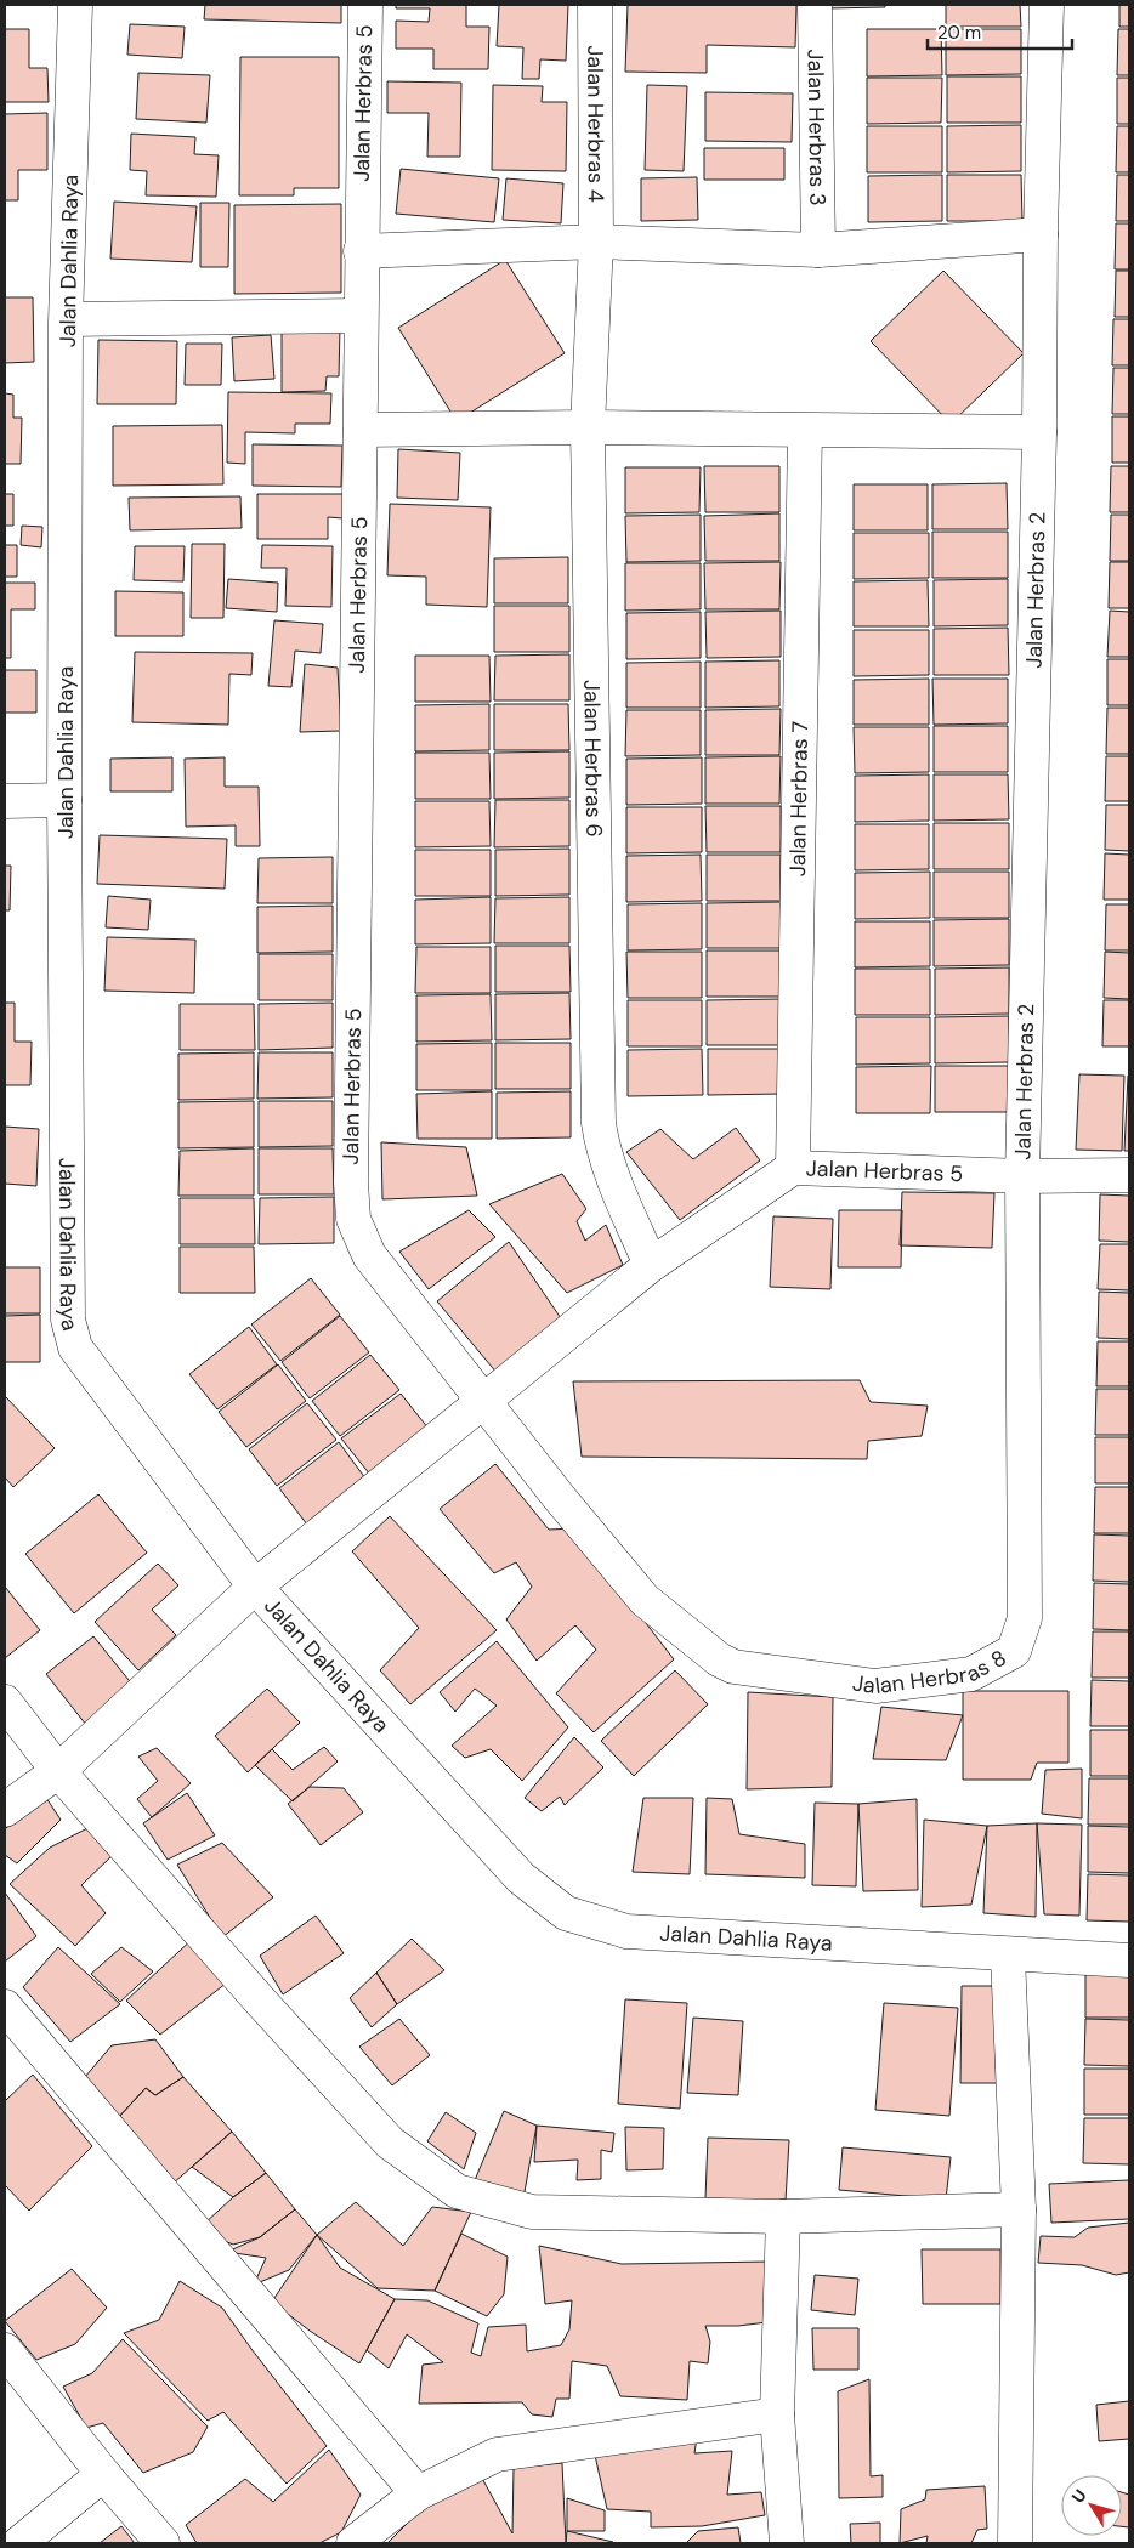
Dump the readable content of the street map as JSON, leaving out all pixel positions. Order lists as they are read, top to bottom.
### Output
{
  "streets": {
    "street": [
      "Jalan Herbras 5",
      "Jalan Herbras 4",
      "Jalan Herbras 3",
      "Jalan Dahlia Raya",
      "Jalan Herbras 2",
      "Jalan Herbras 6",
      "Jalan Herbras 7",
      "Jalan Herbras 8"
    ]
  },
  "crossings": [
    ["Jalan Herbras 5", "Jalan Herbras 2"],
    ["Jalan Herbras 5", "Jalan Herbras 6"],
    ["Jalan Herbras 5", "Jalan Herbras 7"],
    ["Jalan Herbras 5", "Jalan Herbras 8"],
    ["Jalan Herbras 4", "Jalan Herbras 6"],
    ["Jalan Herbras 2", "Jalan Herbras 8"]
  ],
  "scale_bar": "20 m",
  "north": "top left"
}
